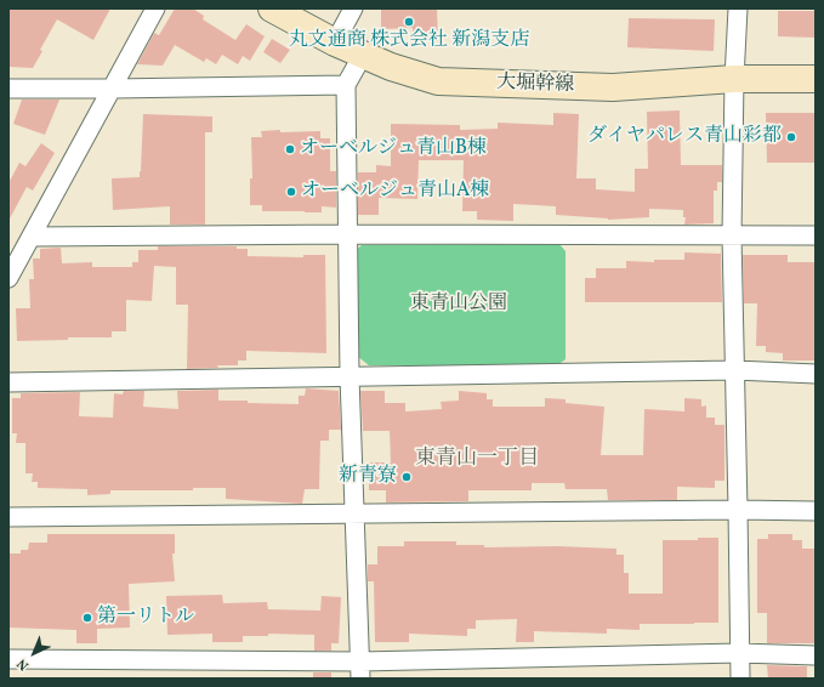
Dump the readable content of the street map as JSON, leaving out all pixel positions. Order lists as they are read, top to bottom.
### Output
{
  "streets": {
    "street": ["大堀幹線"]
  },
  "districts": ["東青山一丁目"],
  "parks": ["東青山公園"],
  "places": [
    "丸文通商 株式会社 新潟支店",
    "ダイヤパレス青山彩都",
    "オーベルジュ青山B棟",
    "オーベルジュ青山A棟",
    "新青寮",
    "第一リトル"
  ],
  "north": "bottom left"
}
